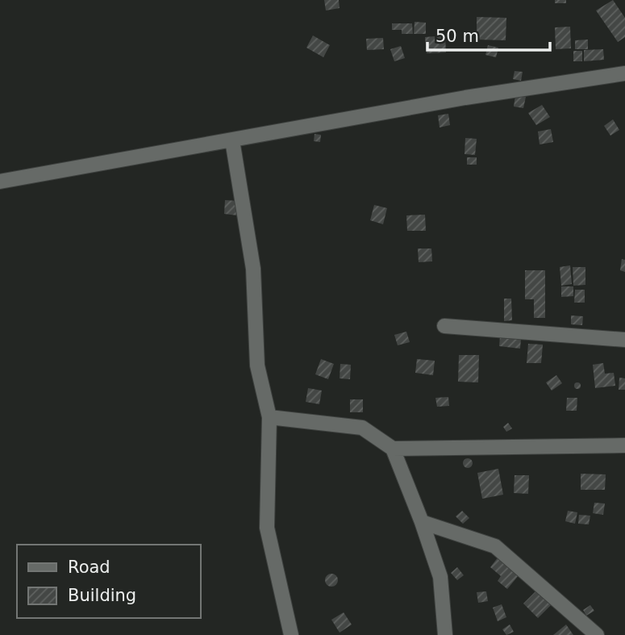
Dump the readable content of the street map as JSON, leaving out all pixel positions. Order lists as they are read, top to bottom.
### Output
{
  "legend": ["Road", "Building"],
  "scale_bar": "50 m"
}
